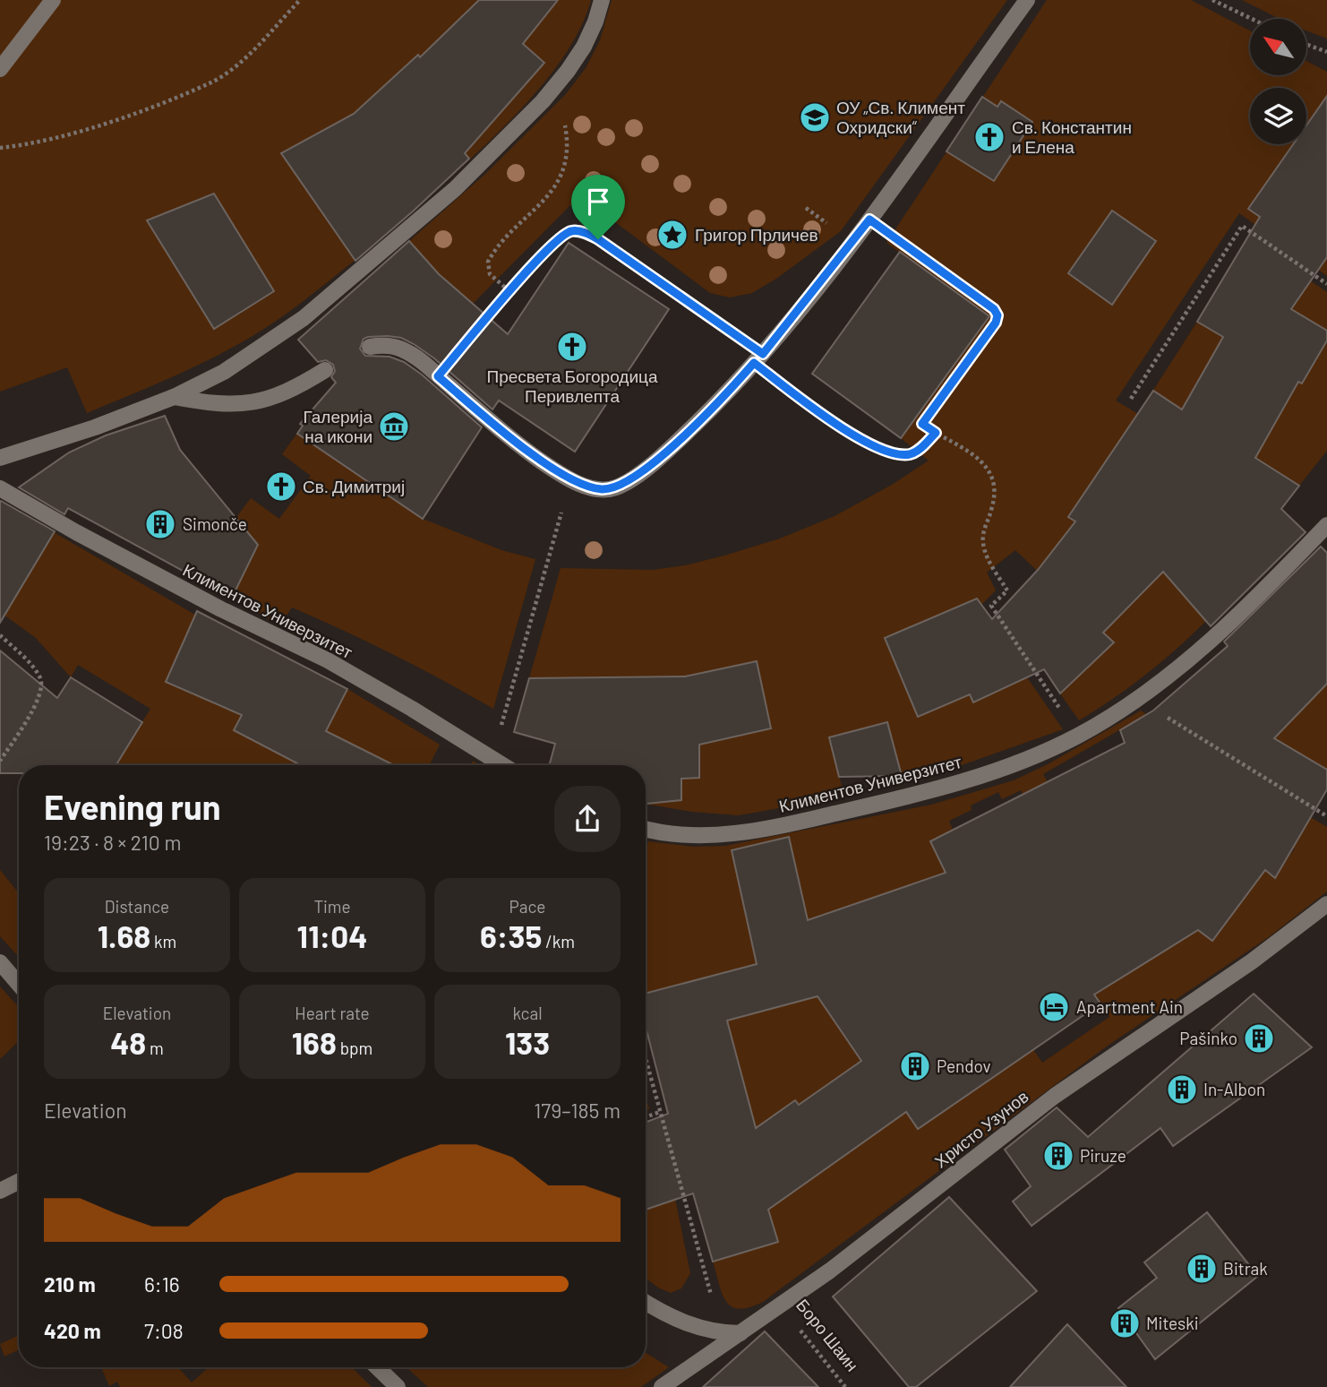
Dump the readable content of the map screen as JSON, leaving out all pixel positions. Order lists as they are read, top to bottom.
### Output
{
  "streets": {
    "street": ["Климентов Универзитет", "Христо Узунов"],
    "path": ["Боро Шаин"]
  },
  "crossings": [
    ["Христо Узунов", "Боро Шаин"]
  ],
  "places": {
    "school or university": ["ОУ „Св. Климент Охридски“"],
    "church": ["Св. Константин и Елена", "Пресвета Богородица Перивлепта", "Св. Димитриј"],
    "place": ["Григор Прличев"],
    "museum": ["Галерија на икони"],
    "building": [
      "Simonče",
      "Pašinko",
      "Pendov",
      "In-Albon",
      "Piruze",
      "Bitrak",
      "Miteski"
    ],
    "hotel": ["Apartment Ain"]
  },
  "north": "top left",
  "page": {
    "heading": ["Evening run", "19:23 · 8 × 210 m"],
    "stats": [
      ["Distance", "1.68 km"],
      ["Time", "11:04"],
      ["Pace", "6:35 /km"],
      ["Elevation", "48 m"],
      ["Heart rate", "168 bpm"],
      ["kcal", "133"]
    ],
    "chart": ["Elevation", "179–185 m"],
    "list": [
      {
        "name": "210 m",
        "note": "6:16"
      },
      {
        "name": "420 m",
        "note": "7:08"
      }
    ]
  }
}
